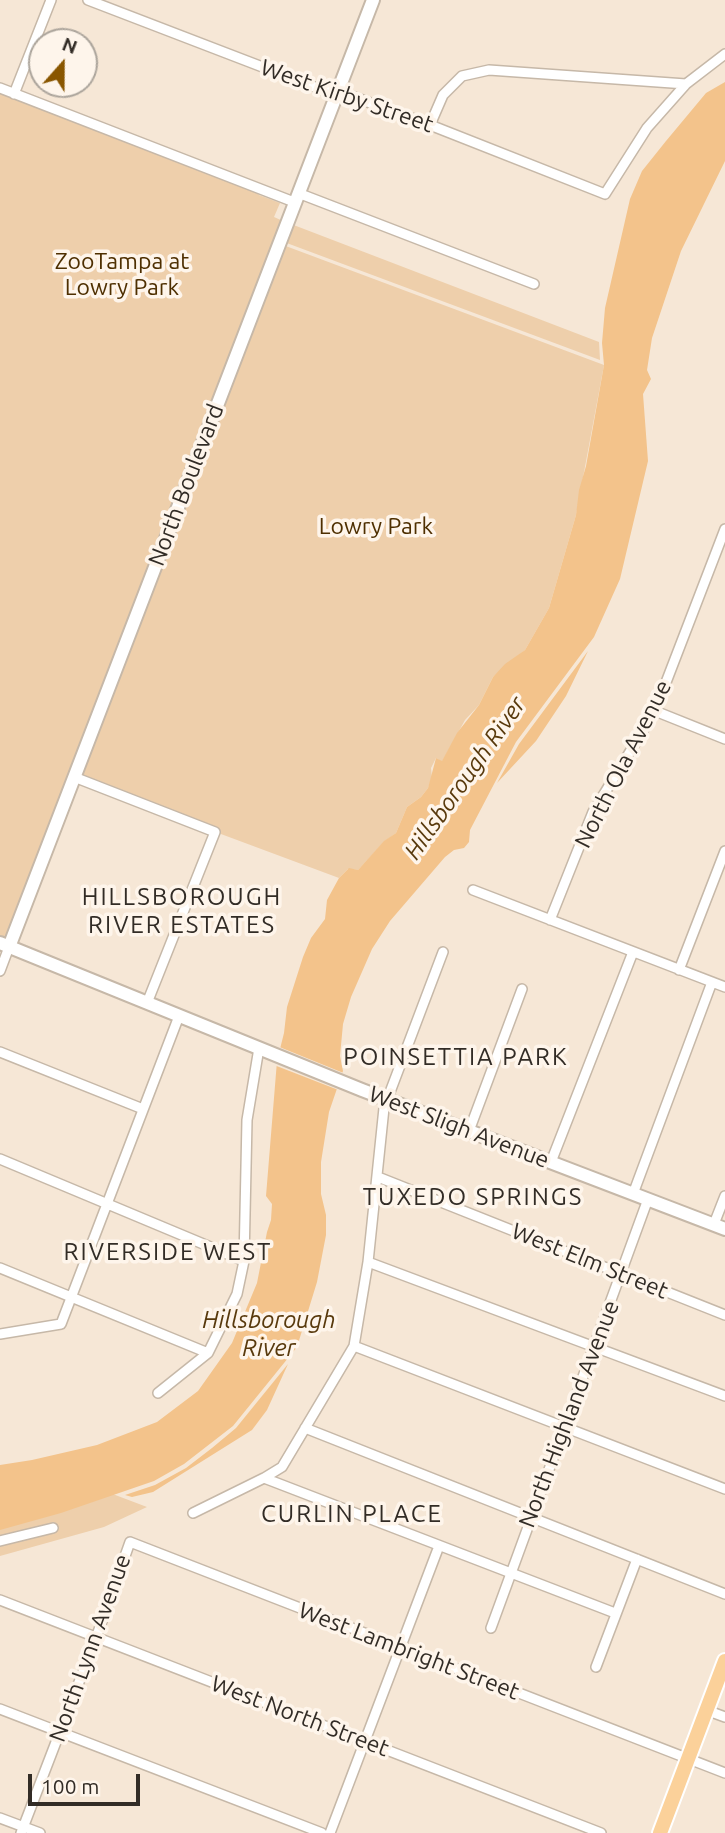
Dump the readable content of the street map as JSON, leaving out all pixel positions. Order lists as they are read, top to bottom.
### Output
{
  "streets": {
    "street": [
      "West Kirby Street",
      "North Boulevard",
      "North Ola Avenue",
      "West Sligh Avenue",
      "West Elm Street",
      "North Highland Avenue",
      "North Lynn Avenue",
      "West Lambright Street",
      "West North Street"
    ]
  },
  "crossings": [
    ["West Kirby Street", "North Boulevard"],
    ["North Boulevard", "West Sligh Avenue"],
    ["West Sligh Avenue", "North Highland Avenue"],
    ["West Elm Street", "North Highland Avenue"],
    ["North Lynn Avenue", "West Lambright Street"],
    ["North Lynn Avenue", "West North Street"]
  ],
  "districts": [
    "HILLSBOROUGH RIVER ESTATES",
    "POINSETTIA PARK",
    "TUXEDO SPRINGS",
    "RIVERSIDE WEST",
    "CURLIN PLACE"
  ],
  "water": ["Hillsborough River"],
  "parks": ["ZooTampa at Lowry Park", "Lowry Park"],
  "scale_bar": "100 m",
  "north": "top"
}
